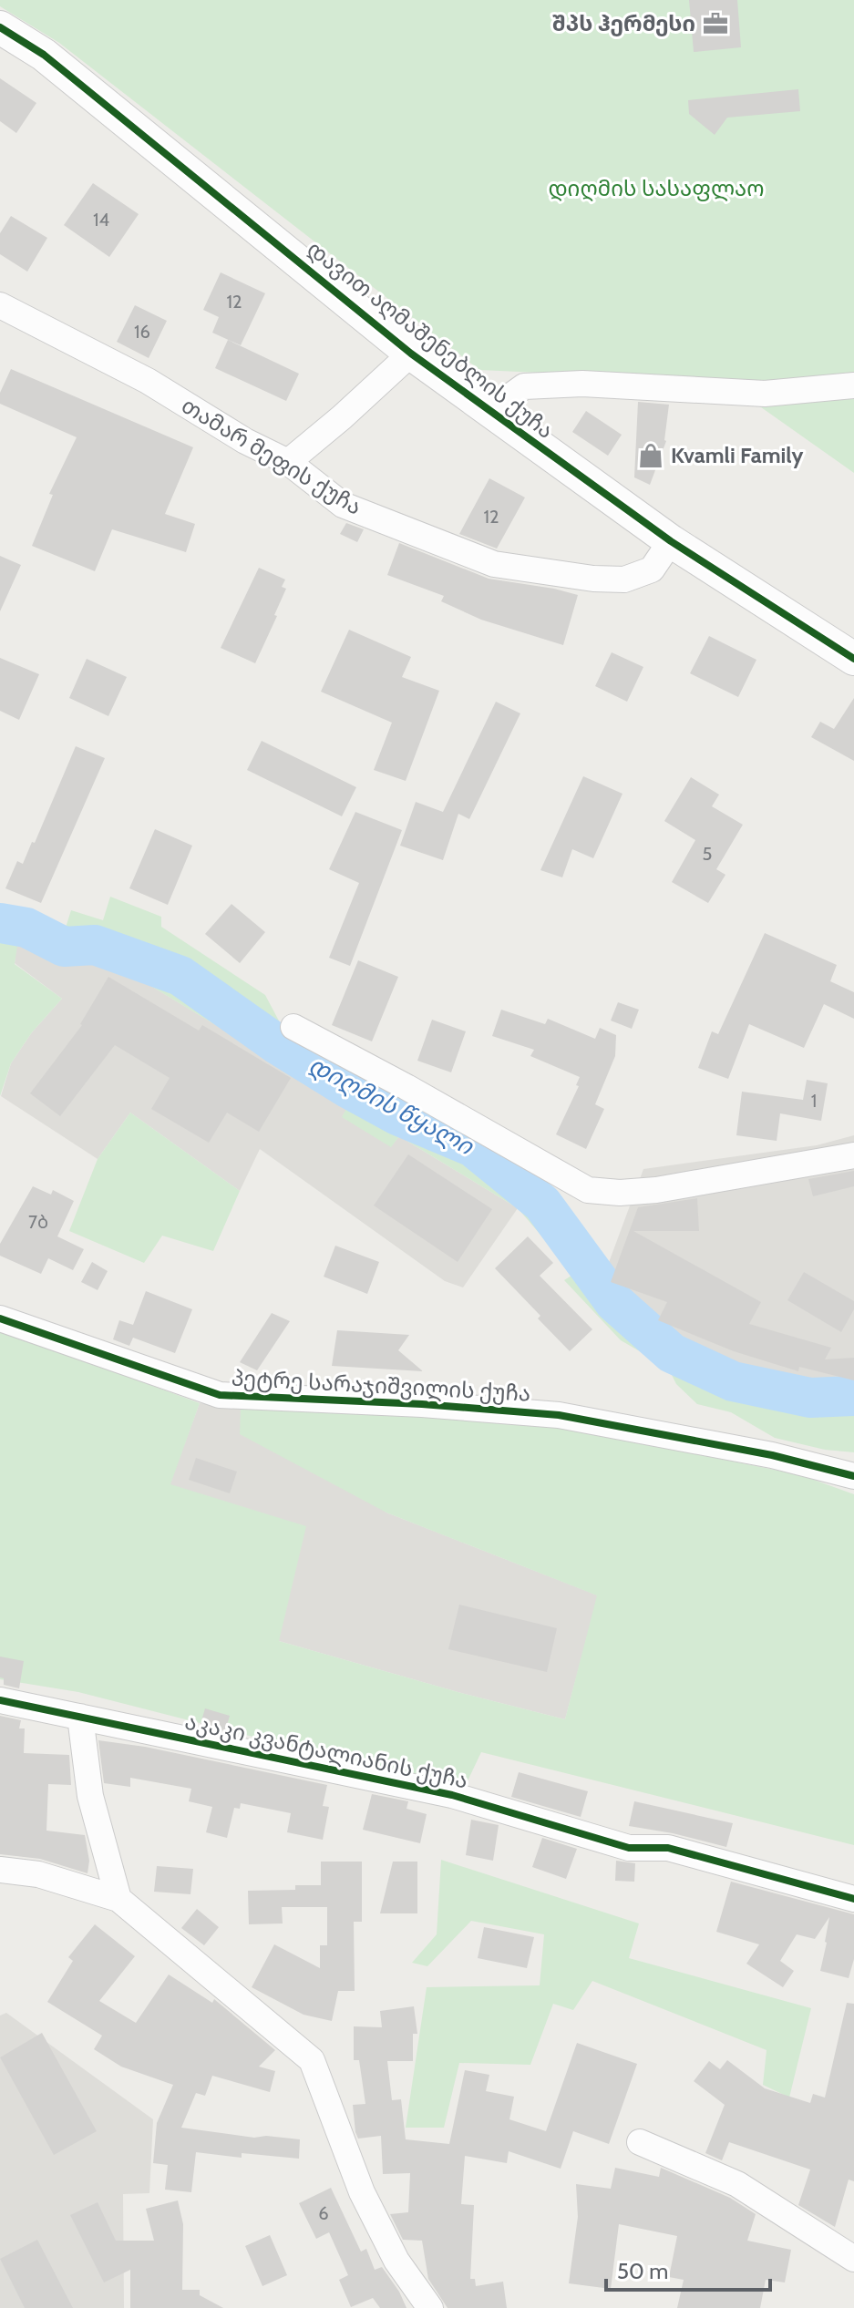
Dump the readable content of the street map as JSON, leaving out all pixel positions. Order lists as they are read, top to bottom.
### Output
{
  "streets": {
    "street": [
      "დავით აღმაშენებლის ქუჩა",
      "თამარ მეფის ქუჩა",
      "პეტრე სარაჯიშვილის ქუჩა",
      "აკაკი კვანტალიანის ქუჩა"
    ]
  },
  "crossings": [
    ["დავით აღმაშენებლის ქუჩა", "თამარ მეფის ქუჩა"]
  ],
  "water": ["დიღმის წყალი"],
  "parks": ["დიღმის სასაფლაო"],
  "places": {
    "office": ["შპს ჰერმესი"],
    "shop": ["Kvamli Family"]
  },
  "house_numbers": [
    "14",
    "12",
    "16",
    "12",
    "5",
    "1",
    "7ბ",
    "6"
  ],
  "scale_bar": "50 m"
}
